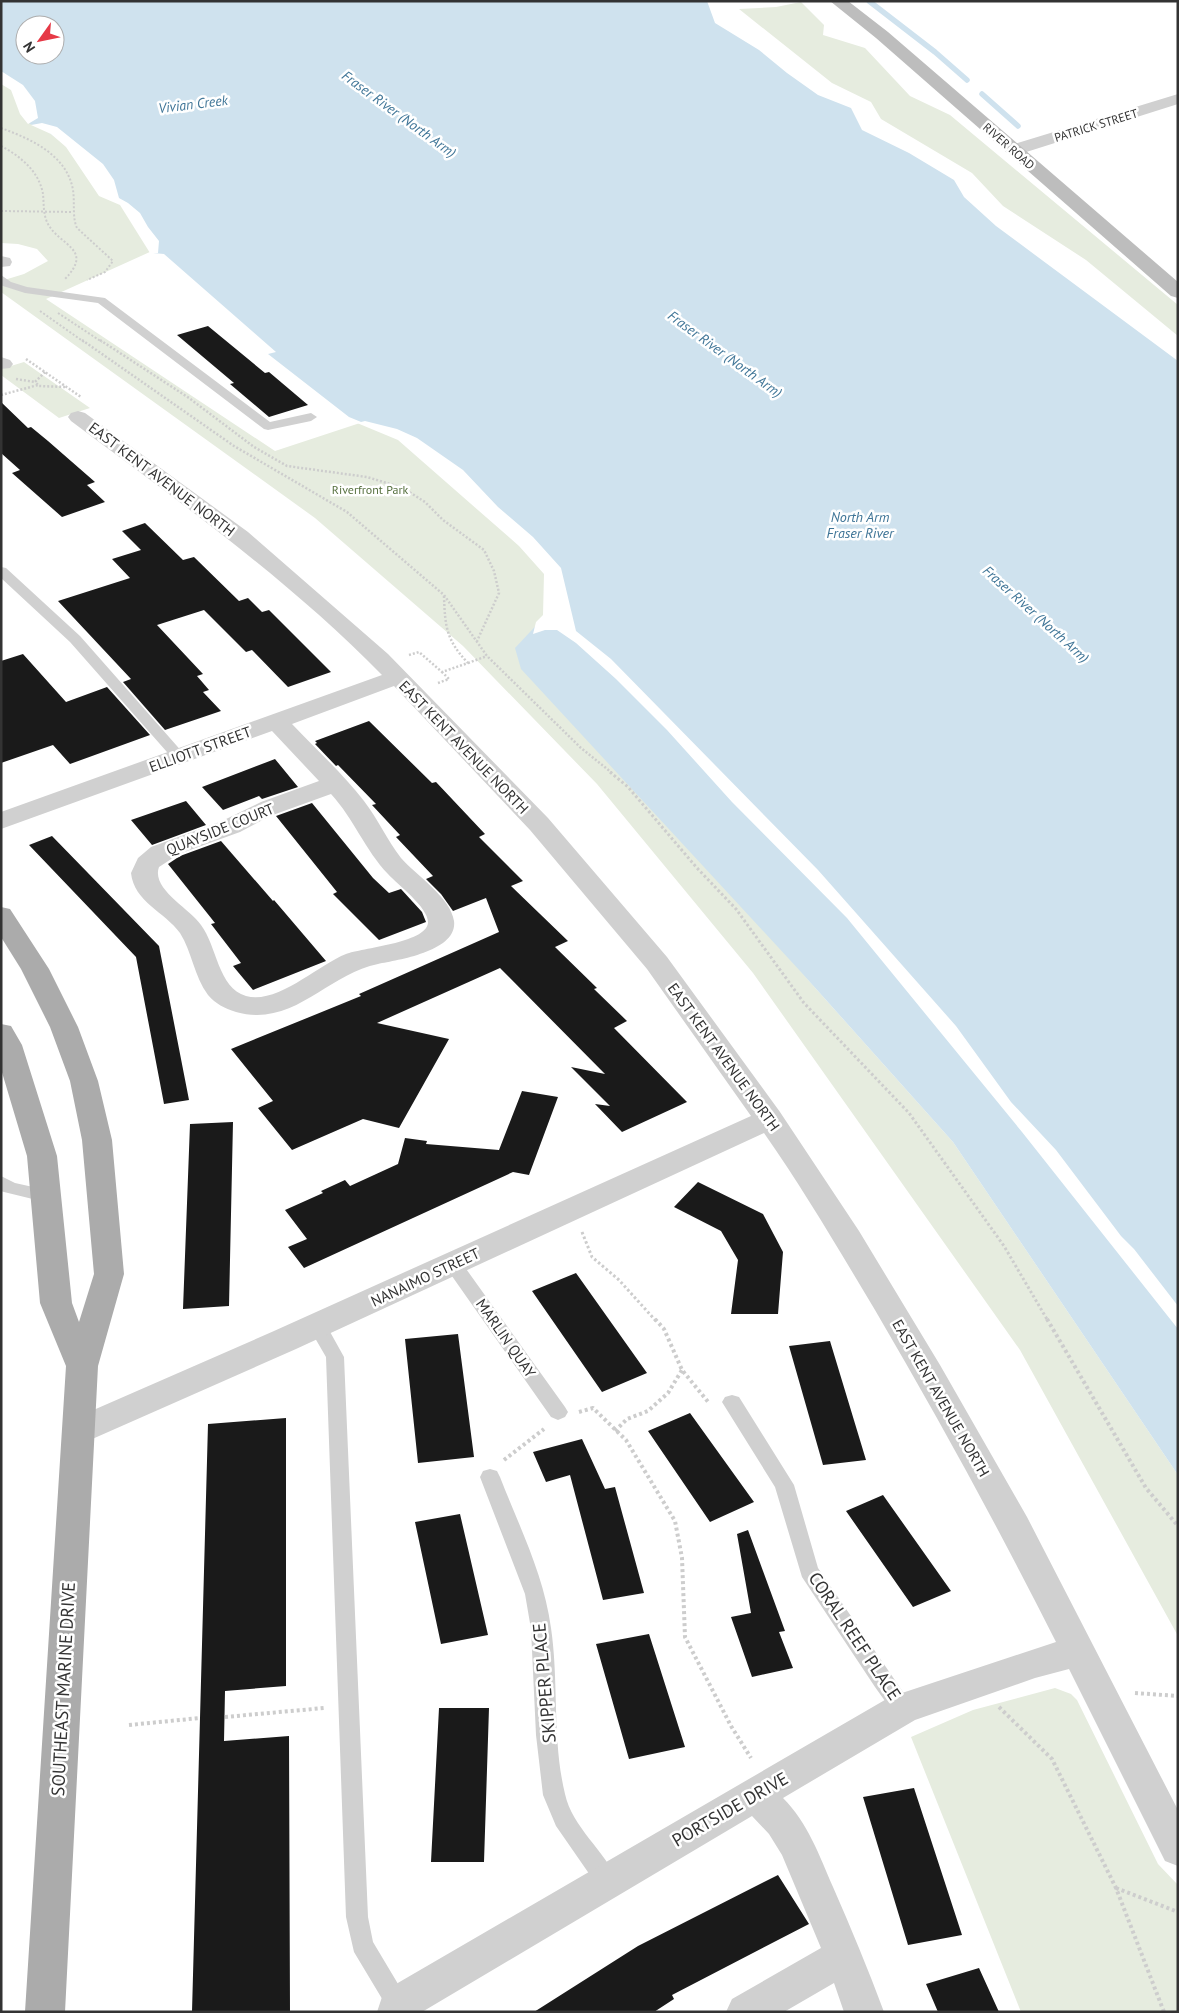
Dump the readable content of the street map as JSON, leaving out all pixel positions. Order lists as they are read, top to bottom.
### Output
{
  "streets": {
    "main road": ["SOUTHEAST MARINE DRIVE"],
    "street": [
      "PATRICK STREET",
      "RIVER ROAD",
      "EAST KENT AVENUE NORTH",
      "ELLIOTT STREET",
      "QUAYSIDE COURT",
      "NANAIMO STREET",
      "PORTSIDE DRIVE"
    ],
    "lane": ["MARLIN QUAY", "CORAL REEF PLACE", "SKIPPER PLACE"]
  },
  "crossings": [
    ["PATRICK STREET", "RIVER ROAD"],
    ["EAST KENT AVENUE NORTH", "ELLIOTT STREET"],
    ["EAST KENT AVENUE NORTH", "NANAIMO STREET"],
    ["EAST KENT AVENUE NORTH", "PORTSIDE DRIVE"],
    ["ELLIOTT STREET", "QUAYSIDE COURT"],
    ["NANAIMO STREET", "MARLIN QUAY"],
    ["NANAIMO STREET", "SOUTHEAST MARINE DRIVE"],
    ["CORAL REEF PLACE", "PORTSIDE DRIVE"],
    ["SKIPPER PLACE", "PORTSIDE DRIVE"]
  ],
  "water": ["Vivian Creek", "Fraser River (North Arm)", "North Arm Fraser River"],
  "parks": ["Riverfront Park"],
  "north": "bottom left"
}
